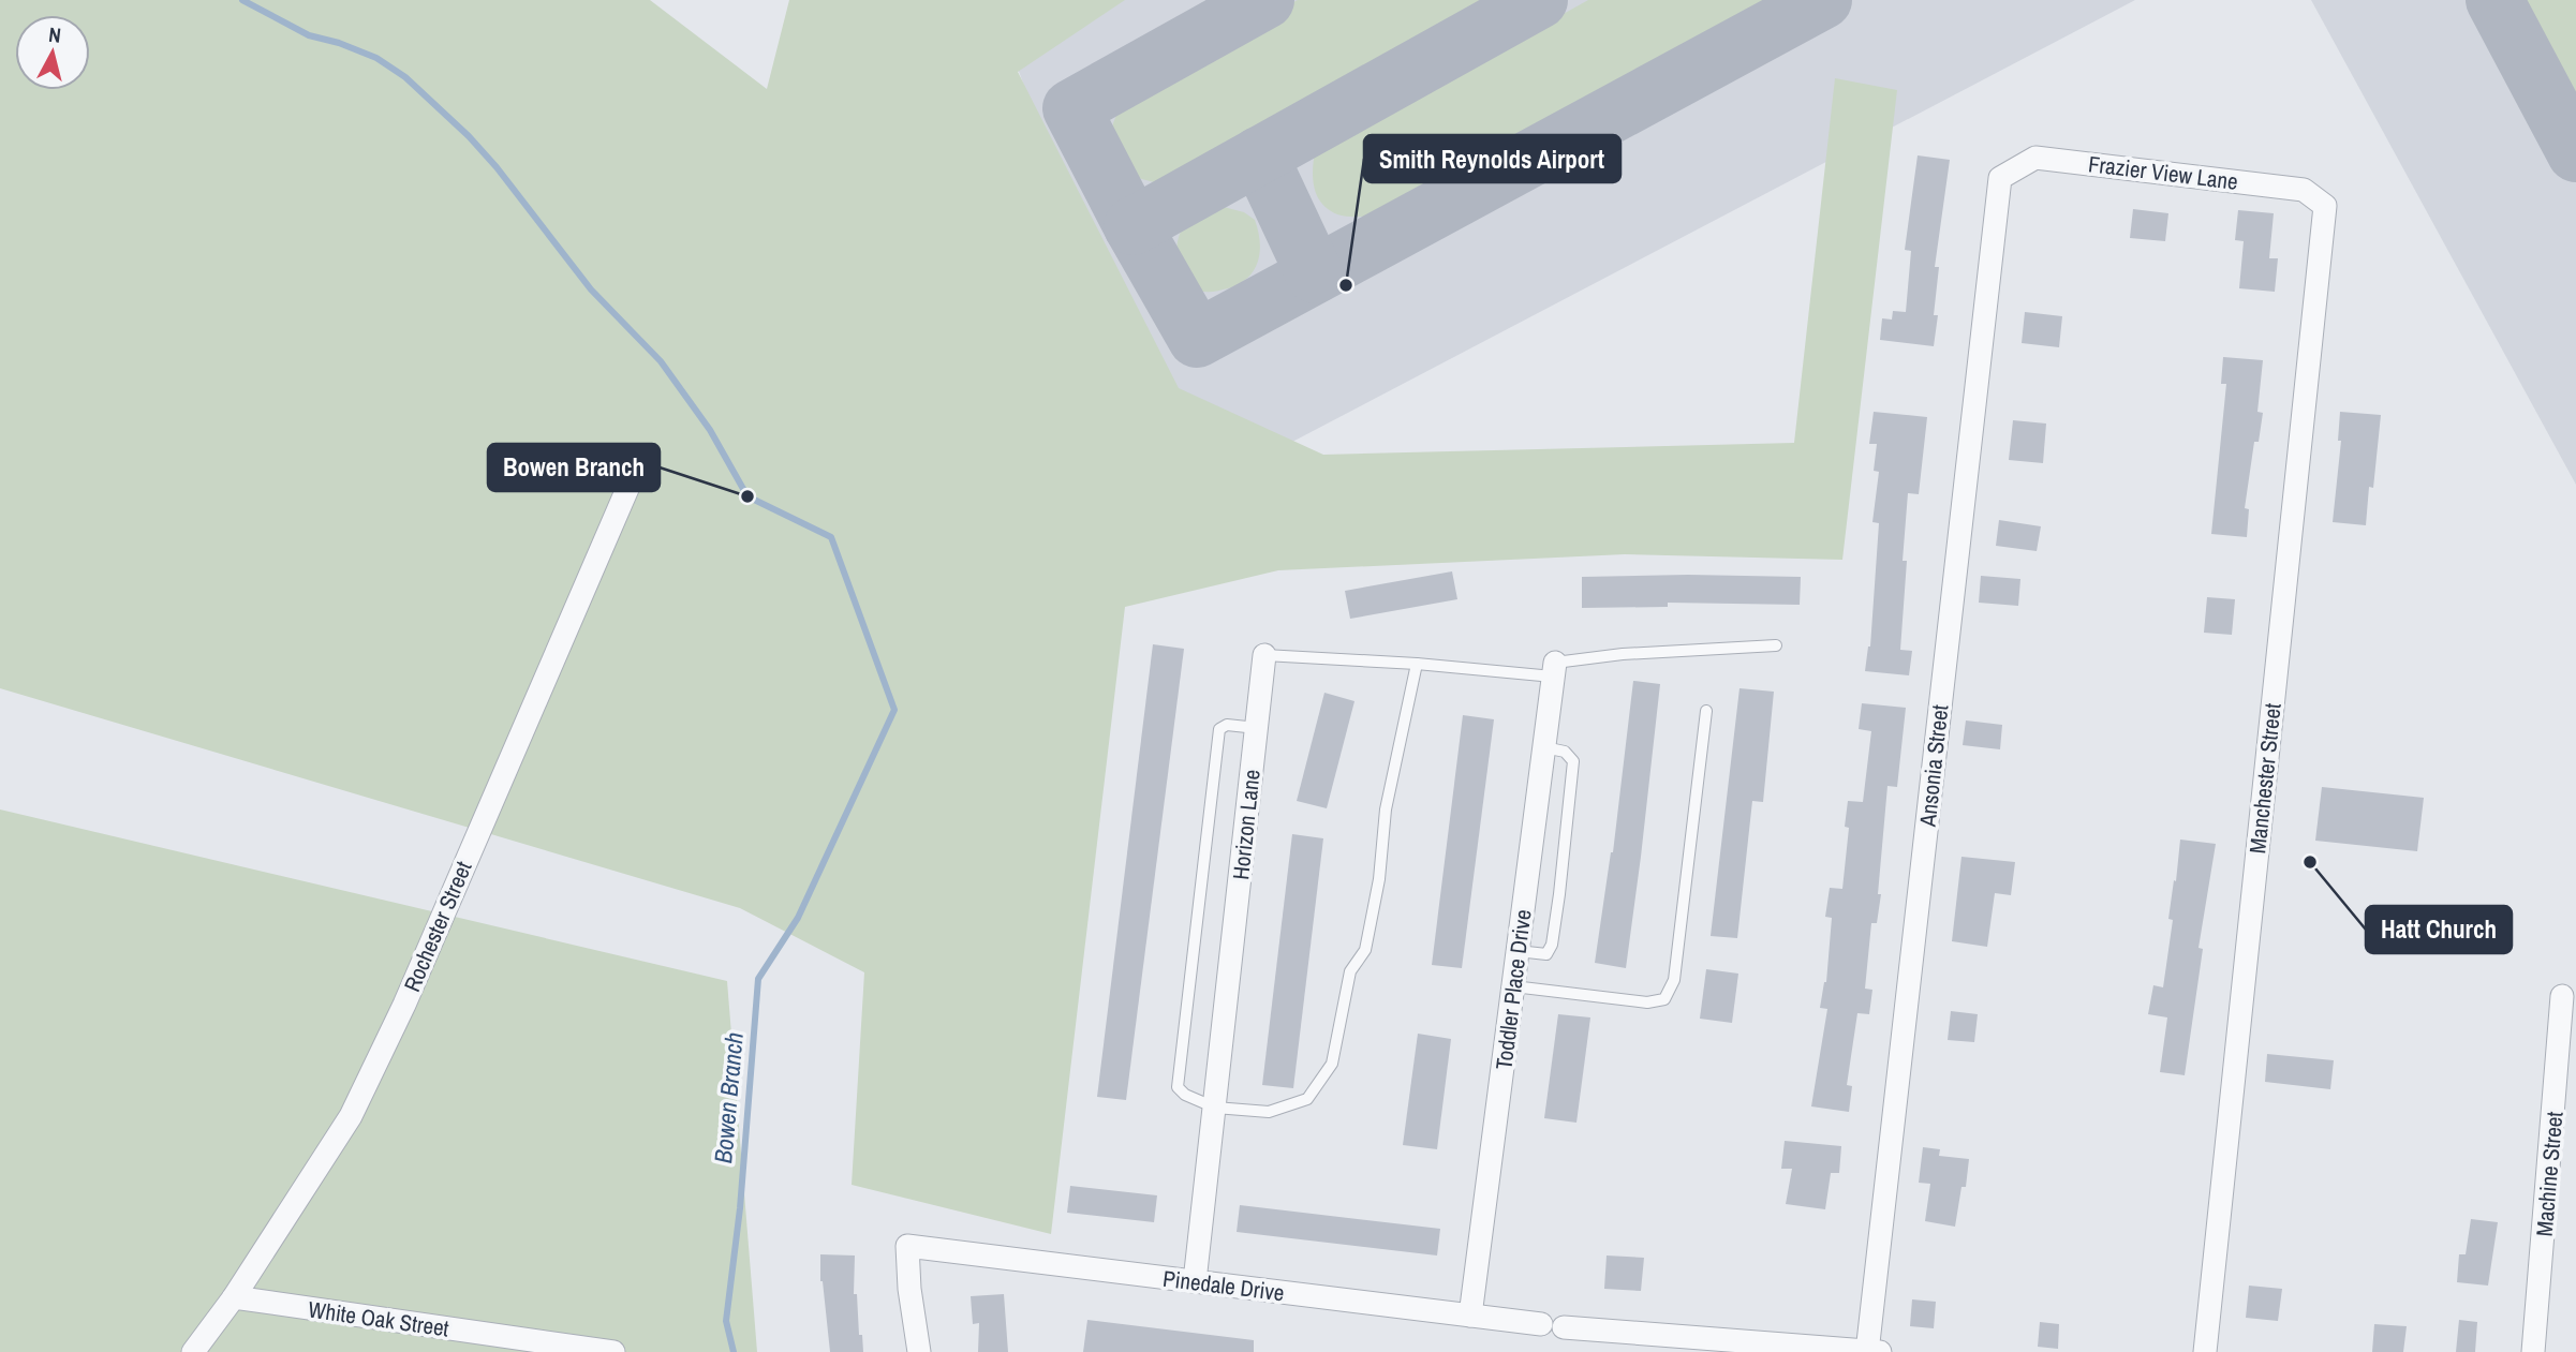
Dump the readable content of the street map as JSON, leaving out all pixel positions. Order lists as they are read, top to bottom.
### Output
{
  "streets": {
    "street": [
      "Frazier View Lane",
      "Ansonia Street",
      "Manchester Street",
      "Horizon Lane",
      "Rochester Street",
      "Toddler Place Drive",
      "Machine Street",
      "Pinedale Drive",
      "White Oak Street"
    ]
  },
  "crossings": [
    ["Frazier View Lane", "Ansonia Street"],
    ["Frazier View Lane", "Manchester Street"],
    ["Ansonia Street", "Pinedale Drive"],
    ["Horizon Lane", "Toddler Place Drive"],
    ["Horizon Lane", "Pinedale Drive"],
    ["Rochester Street", "White Oak Street"],
    ["Toddler Place Drive", "Pinedale Drive"]
  ],
  "water": ["Bowen Branch"],
  "places": ["Smith Reynolds Airport", "Bowen Branch", "Hatt Church"],
  "north": "top"
}
